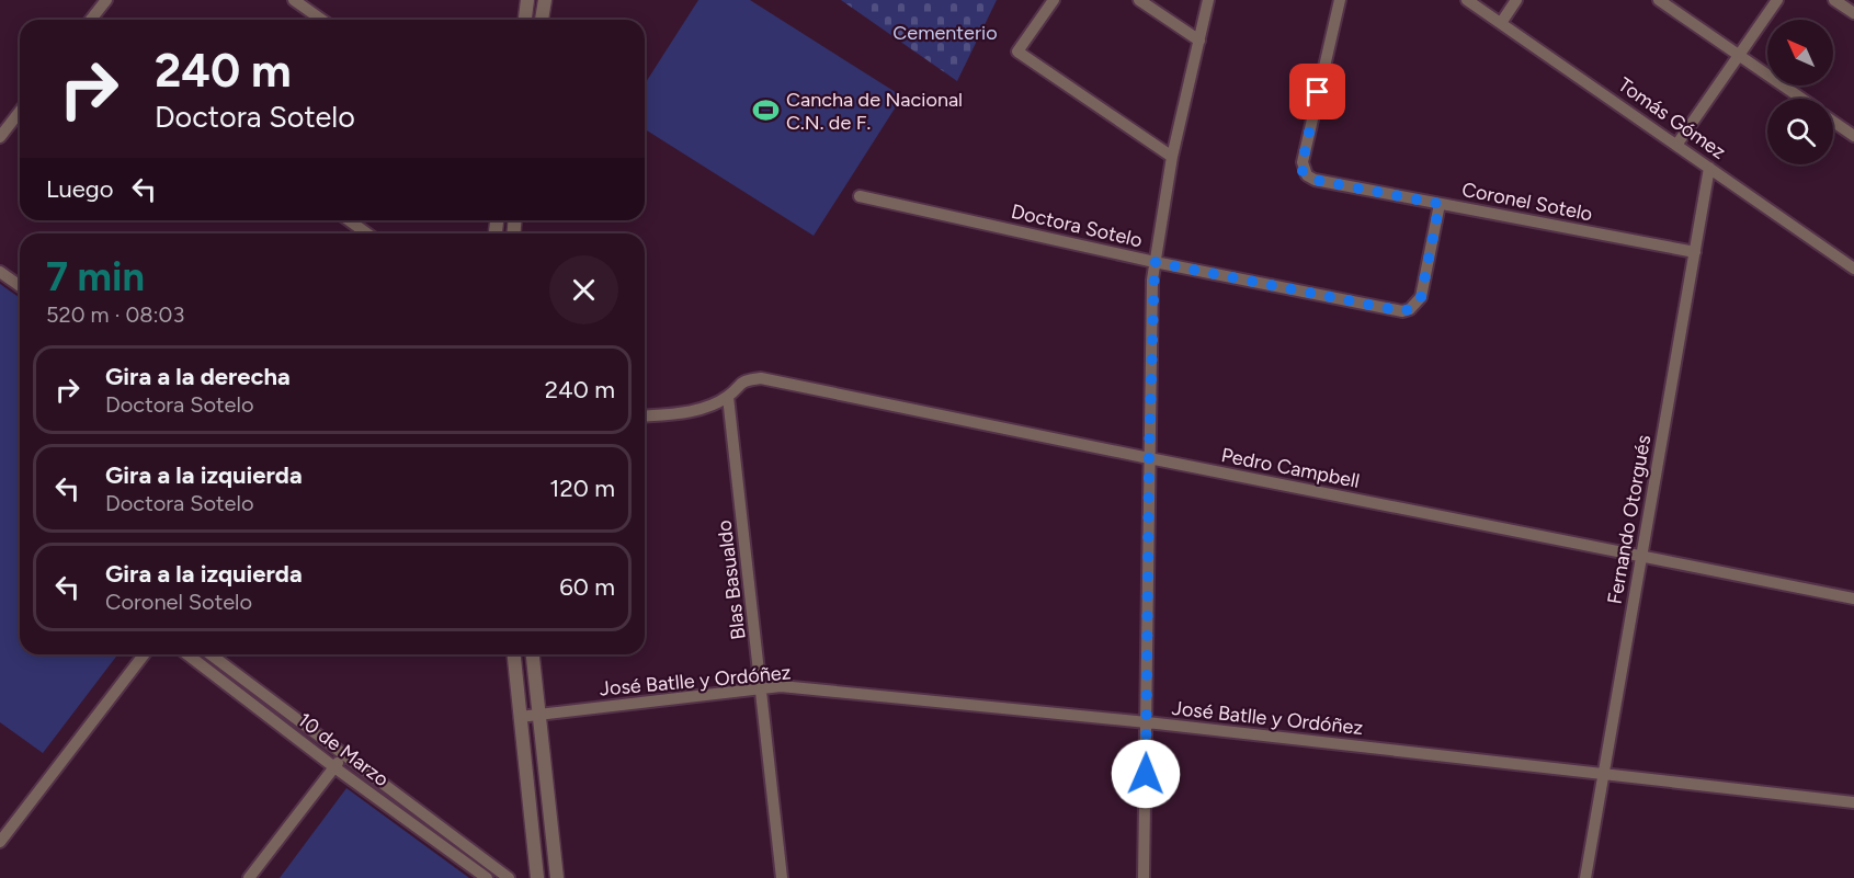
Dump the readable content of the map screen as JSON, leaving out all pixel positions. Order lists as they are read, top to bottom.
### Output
{
  "streets": {
    "street": [
      "Tomás Gómez",
      "Coronel Sotelo",
      "Doctora Sotelo",
      "Pedro Campbell",
      "Fernando Otorgués",
      "Blas Basualdo",
      "José Batlle y Ordóñez",
      "10 de Marzo"
    ]
  },
  "crossings": [
    ["Tomás Gómez", "Fernando Otorgués"],
    ["Coronel Sotelo", "Doctora Sotelo"],
    ["Coronel Sotelo", "Fernando Otorgués"],
    ["Pedro Campbell", "Fernando Otorgués"],
    ["Pedro Campbell", "Blas Basualdo"],
    ["Fernando Otorgués", "José Batlle y Ordóñez"],
    ["Blas Basualdo", "José Batlle y Ordóñez"]
  ],
  "parks": ["Cementerio"],
  "places": {
    "sports": ["Cancha de Nacional C.N. de F."]
  },
  "north": "top left",
  "page": {
    "turn": ["240 m", "Doctora Sotelo"],
    "then": "Luego",
    "heading": ["7 min", "520 m · 08:03"],
    "list": [
      {
        "name": "Gira a la derecha",
        "note": "Doctora Sotelo",
        "value": "240 m"
      },
      {
        "name": "Gira a la izquierda",
        "note": "Doctora Sotelo",
        "value": "120 m"
      },
      {
        "name": "Gira a la izquierda",
        "note": "Coronel Sotelo",
        "value": "60 m"
      }
    ]
  }
}
